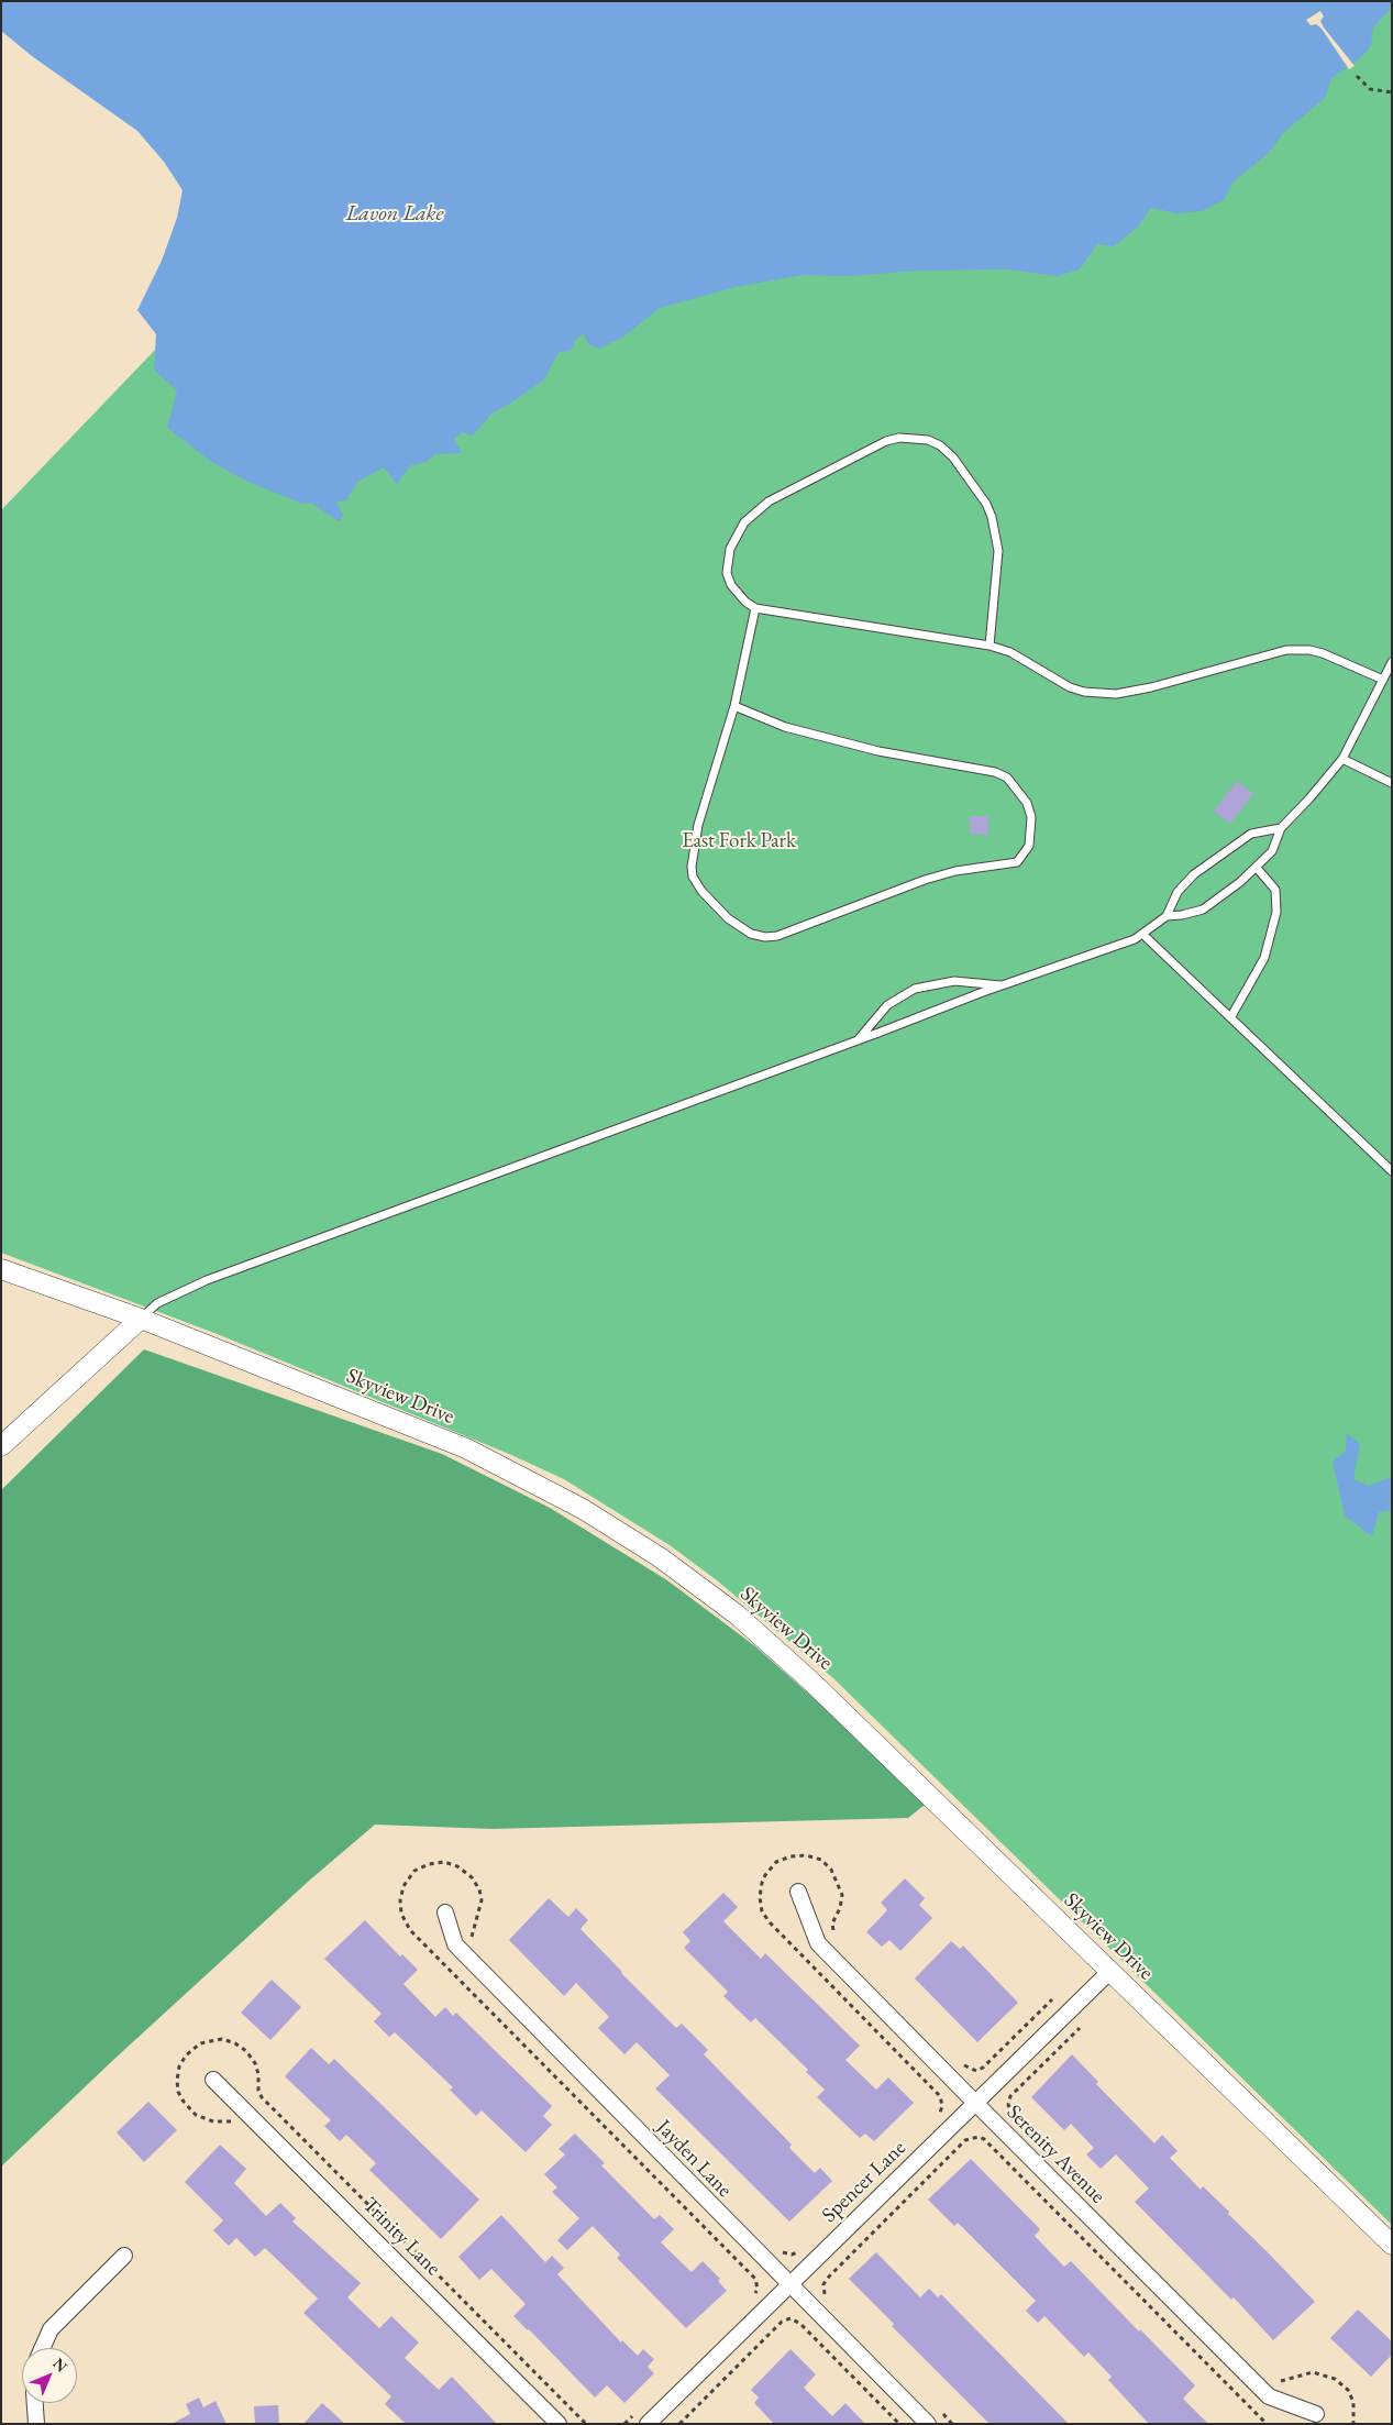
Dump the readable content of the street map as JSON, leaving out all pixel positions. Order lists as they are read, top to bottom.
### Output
{
  "streets": {
    "street": [
      "Skyview Drive",
      "Serenity Avenue",
      "Jayden Lane",
      "Spencer Lane",
      "Trinity Lane"
    ]
  },
  "crossings": [
    ["Skyview Drive", "Spencer Lane"],
    ["Serenity Avenue", "Spencer Lane"],
    ["Jayden Lane", "Spencer Lane"]
  ],
  "water": ["Lavon Lake"],
  "parks": ["East Fork Park"],
  "north": "top right"
}
